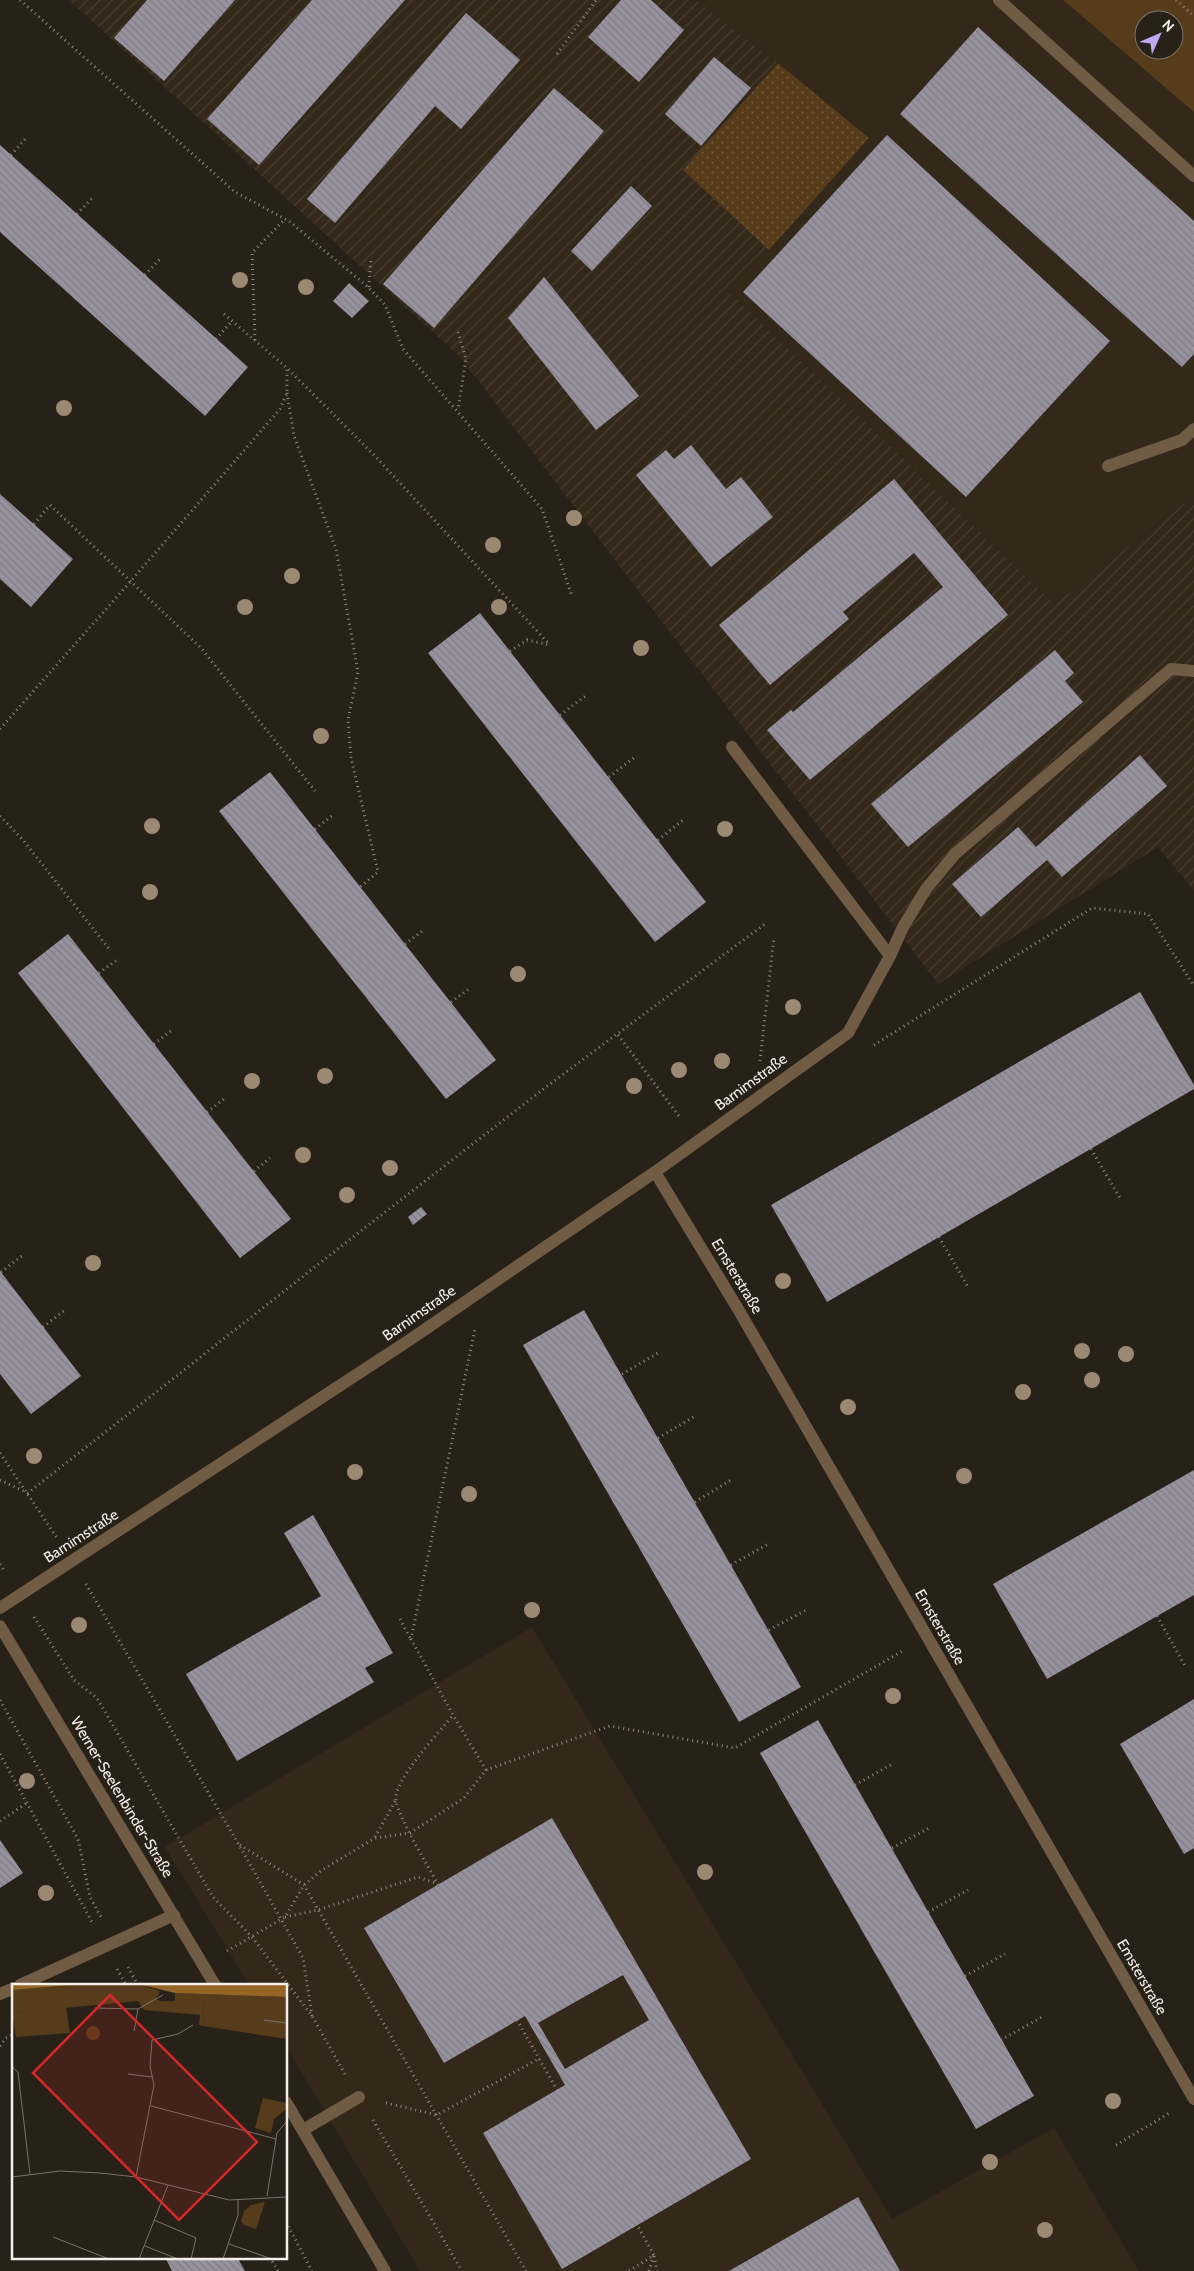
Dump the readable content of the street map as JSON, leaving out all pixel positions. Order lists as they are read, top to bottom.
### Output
{
  "streets": {
    "street": ["Barnimstraße", "Emsterstraße", "Werner-Seelenbinder-Straße"]
  },
  "crossings": [
    ["Barnimstraße", "Emsterstraße"]
  ],
  "north": "top right"
}
